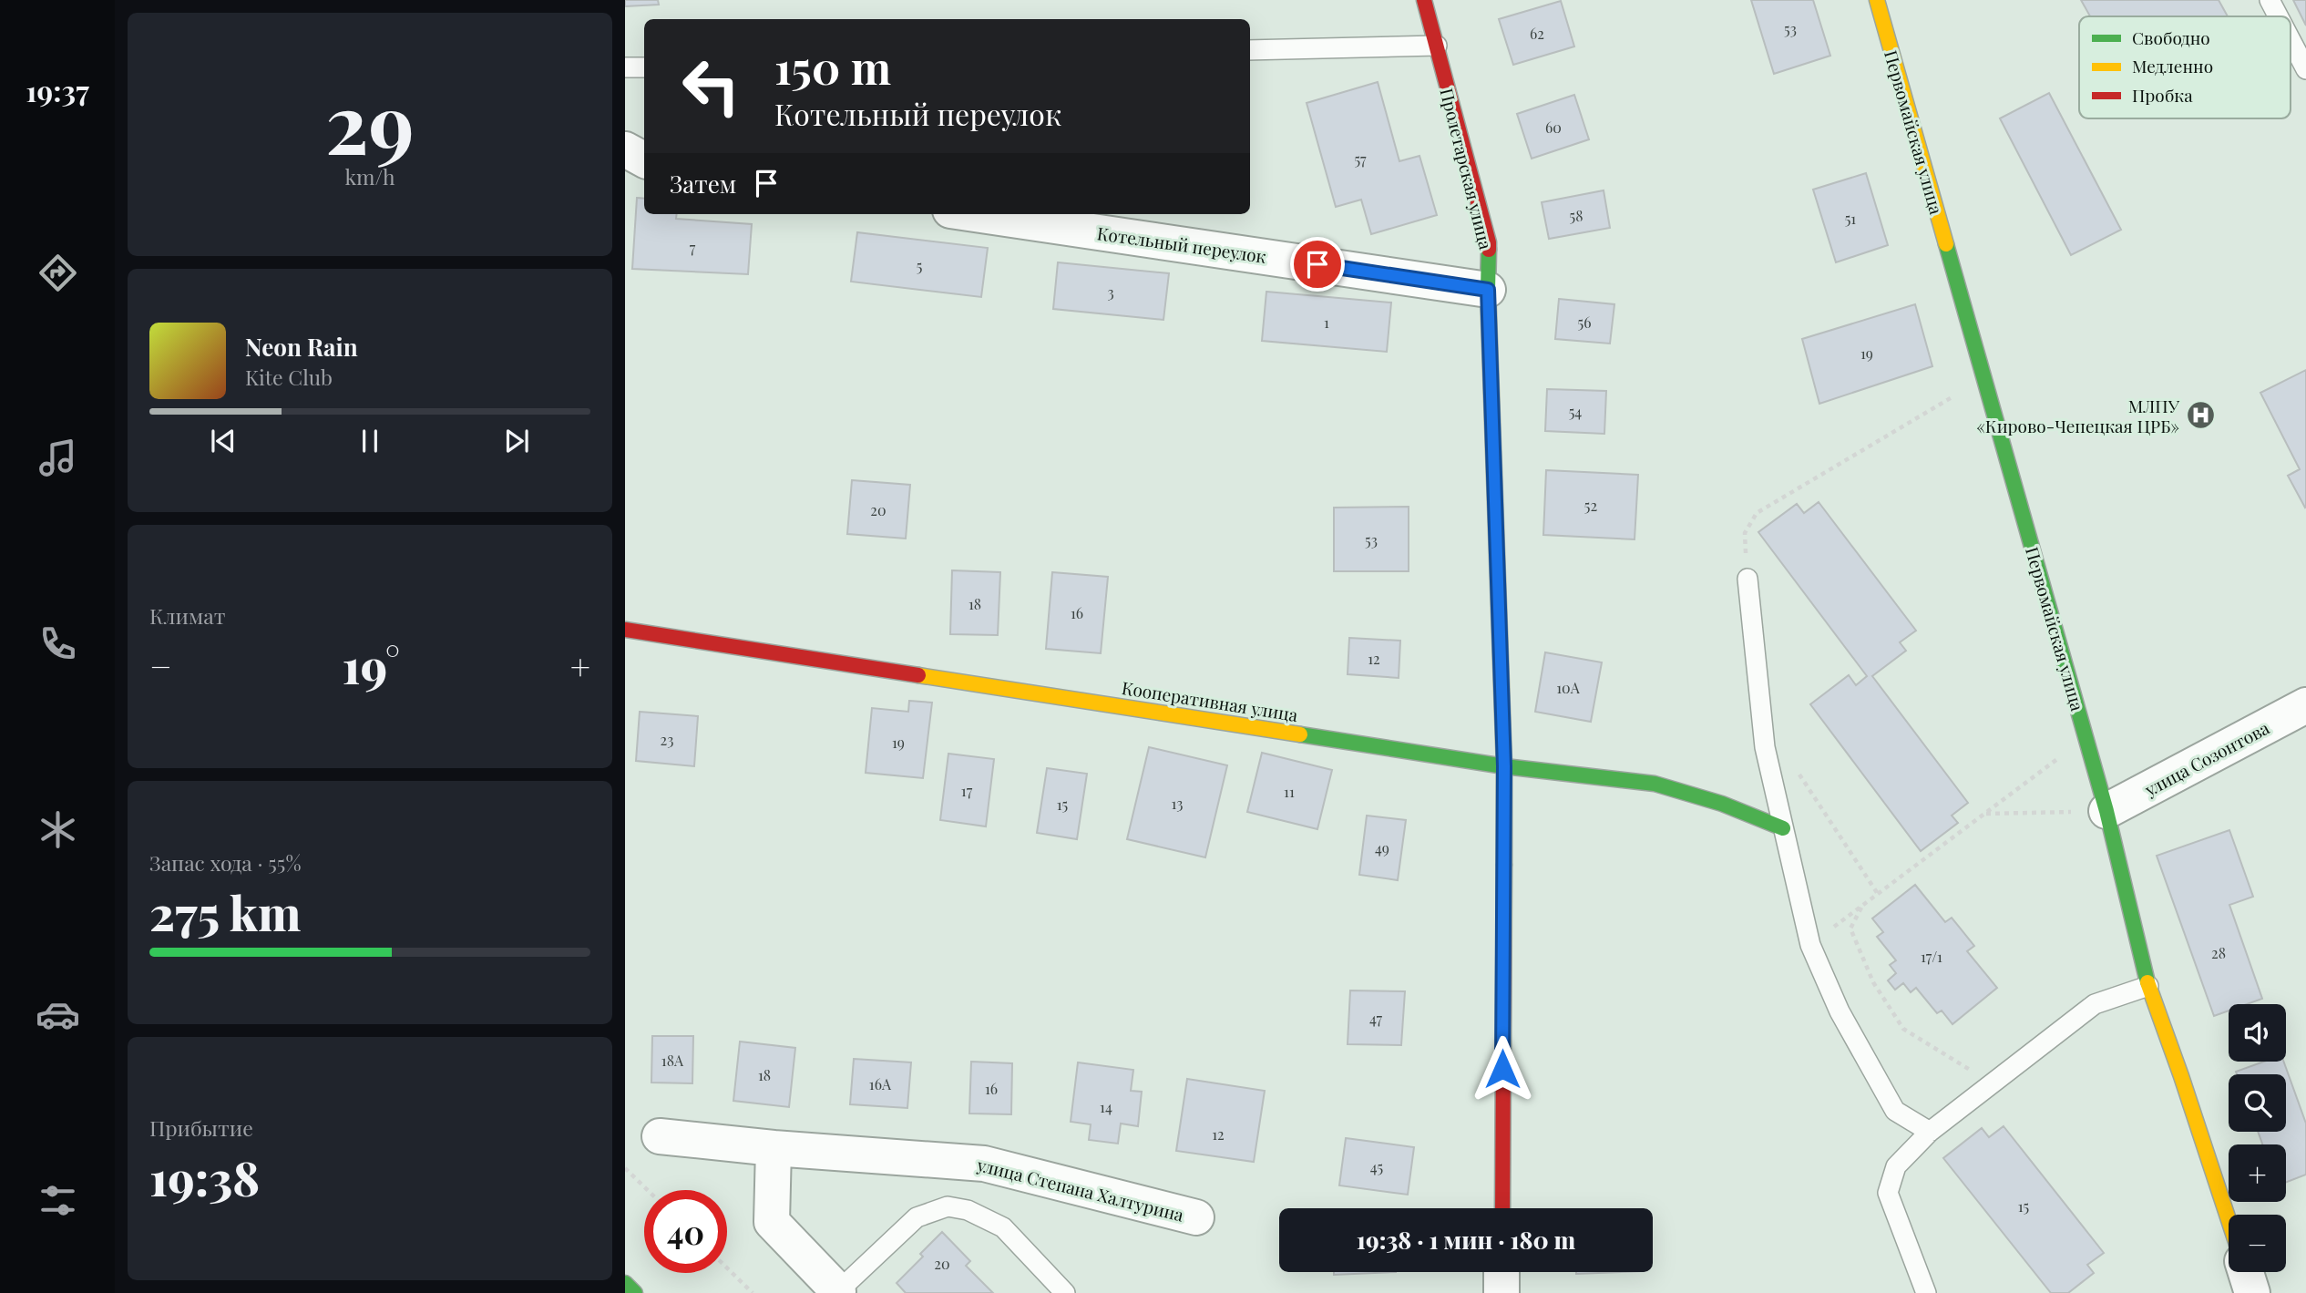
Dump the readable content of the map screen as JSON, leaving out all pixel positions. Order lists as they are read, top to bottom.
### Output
{
  "streets": {
    "street": [
      "Первомайская улица",
      "Пролетарская улица",
      "Котельный переулок",
      "Кооперативная улица",
      "улица Созонтова",
      "улица Степана Халтурина"
    ]
  },
  "crossings": [
    ["Первомайская улица", "улица Созонтова"],
    ["Пролетарская улица", "Котельный переулок"],
    ["Пролетарская улица", "Кооперативная улица"]
  ],
  "places": {
    "hospital": ["МЛПУ «Кирово-Чепецкая ЦРБ»"]
  },
  "house_numbers": [
    "53",
    "62",
    "60",
    "57",
    "58",
    "51",
    "7",
    "5",
    "3",
    "1",
    "56",
    "19",
    "54",
    "52",
    "20",
    "53",
    "18",
    "16",
    "12",
    "10А",
    "23",
    "19",
    "17",
    "11",
    "13",
    "15",
    "49",
    "28",
    "17/1",
    "47",
    "18А",
    "18",
    "16А",
    "16",
    "14",
    "12",
    "45",
    "15",
    "20"
  ],
  "legend": ["Свободно", "Медленно", "Пробка"],
  "page": {
    "tabs": "19:37",
    "tile": [
      ["29", "km/h"],
      "Климат",
      ["Запас хода · 55%", "275 km"],
      ["Прибытие", "19:38"]
    ],
    "turn": ["150 m", "Котельный переулок"],
    "then": "Затем",
    "song": ["Neon Rain", "Kite Club"],
    "heat": ["−", "19°", "+"],
    "map_buttons": ["+", "−"],
    "limit": "40",
    "trip": "19:38 · 1 мин · 180 m"
  }
}
